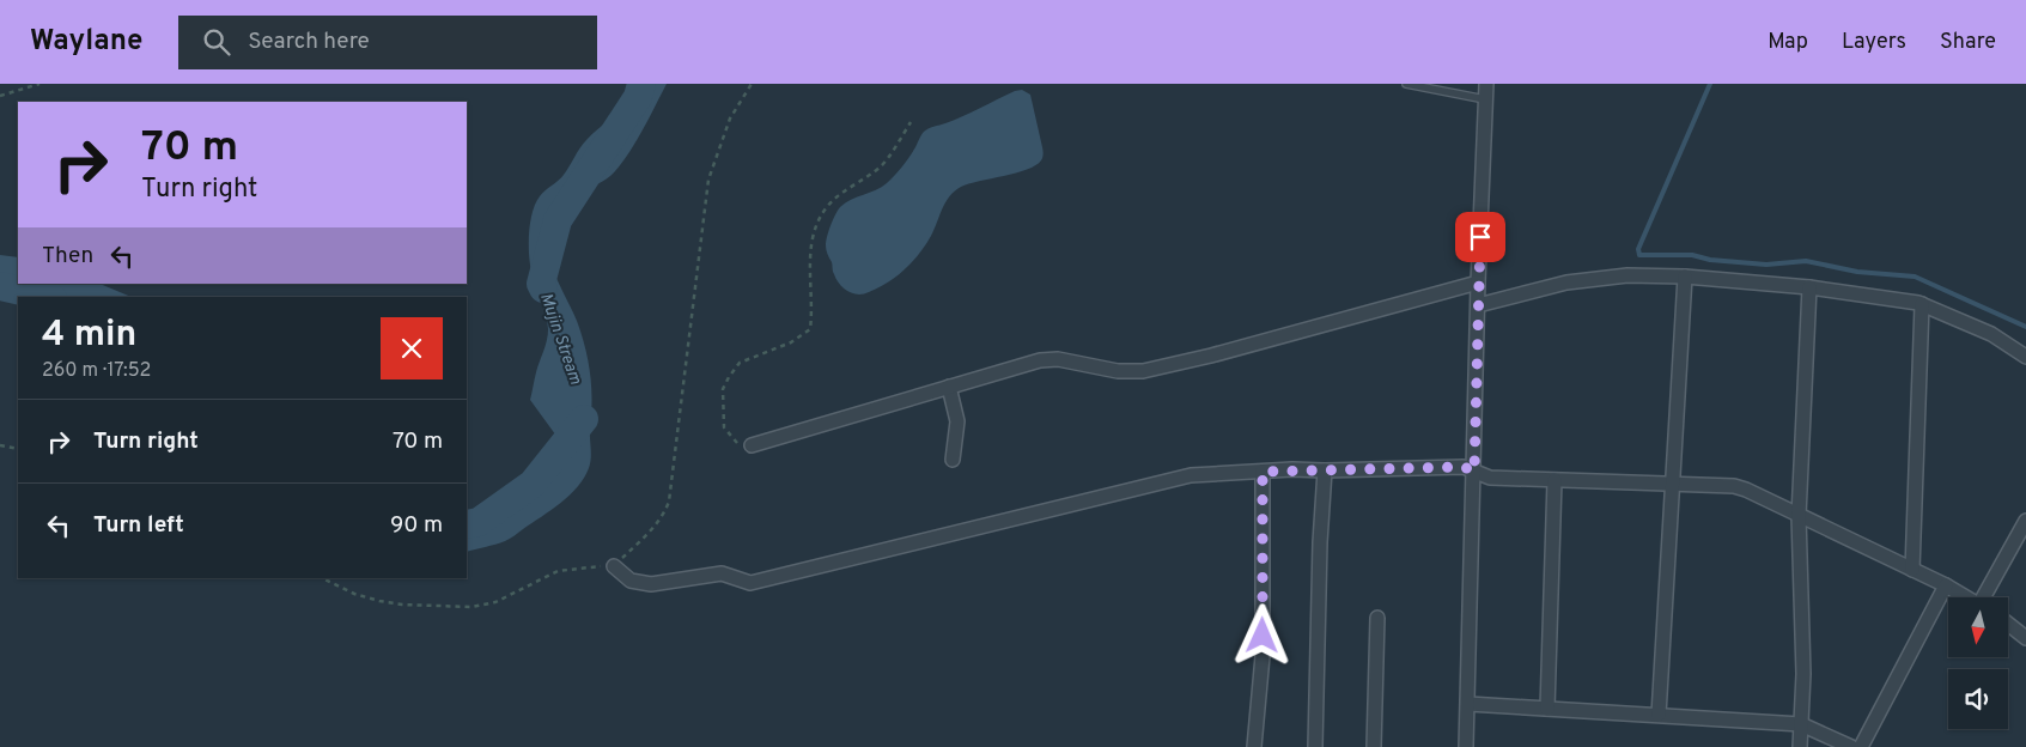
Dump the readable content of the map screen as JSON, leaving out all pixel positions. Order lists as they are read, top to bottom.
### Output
{
  "water": ["Mujin Stream"],
  "north": "bottom",
  "page": {
    "header": "Waylane",
    "search": "Search here",
    "nav": ["Map", "Layers", "Share"],
    "turn": ["70 m", "Turn right"],
    "then": "Then",
    "heading": ["4 min", "260 m · 17:52"],
    "list": [
      {
        "name": "Turn right",
        "value": "70 m"
      },
      {
        "name": "Turn left",
        "value": "90 m"
      }
    ]
  }
}
